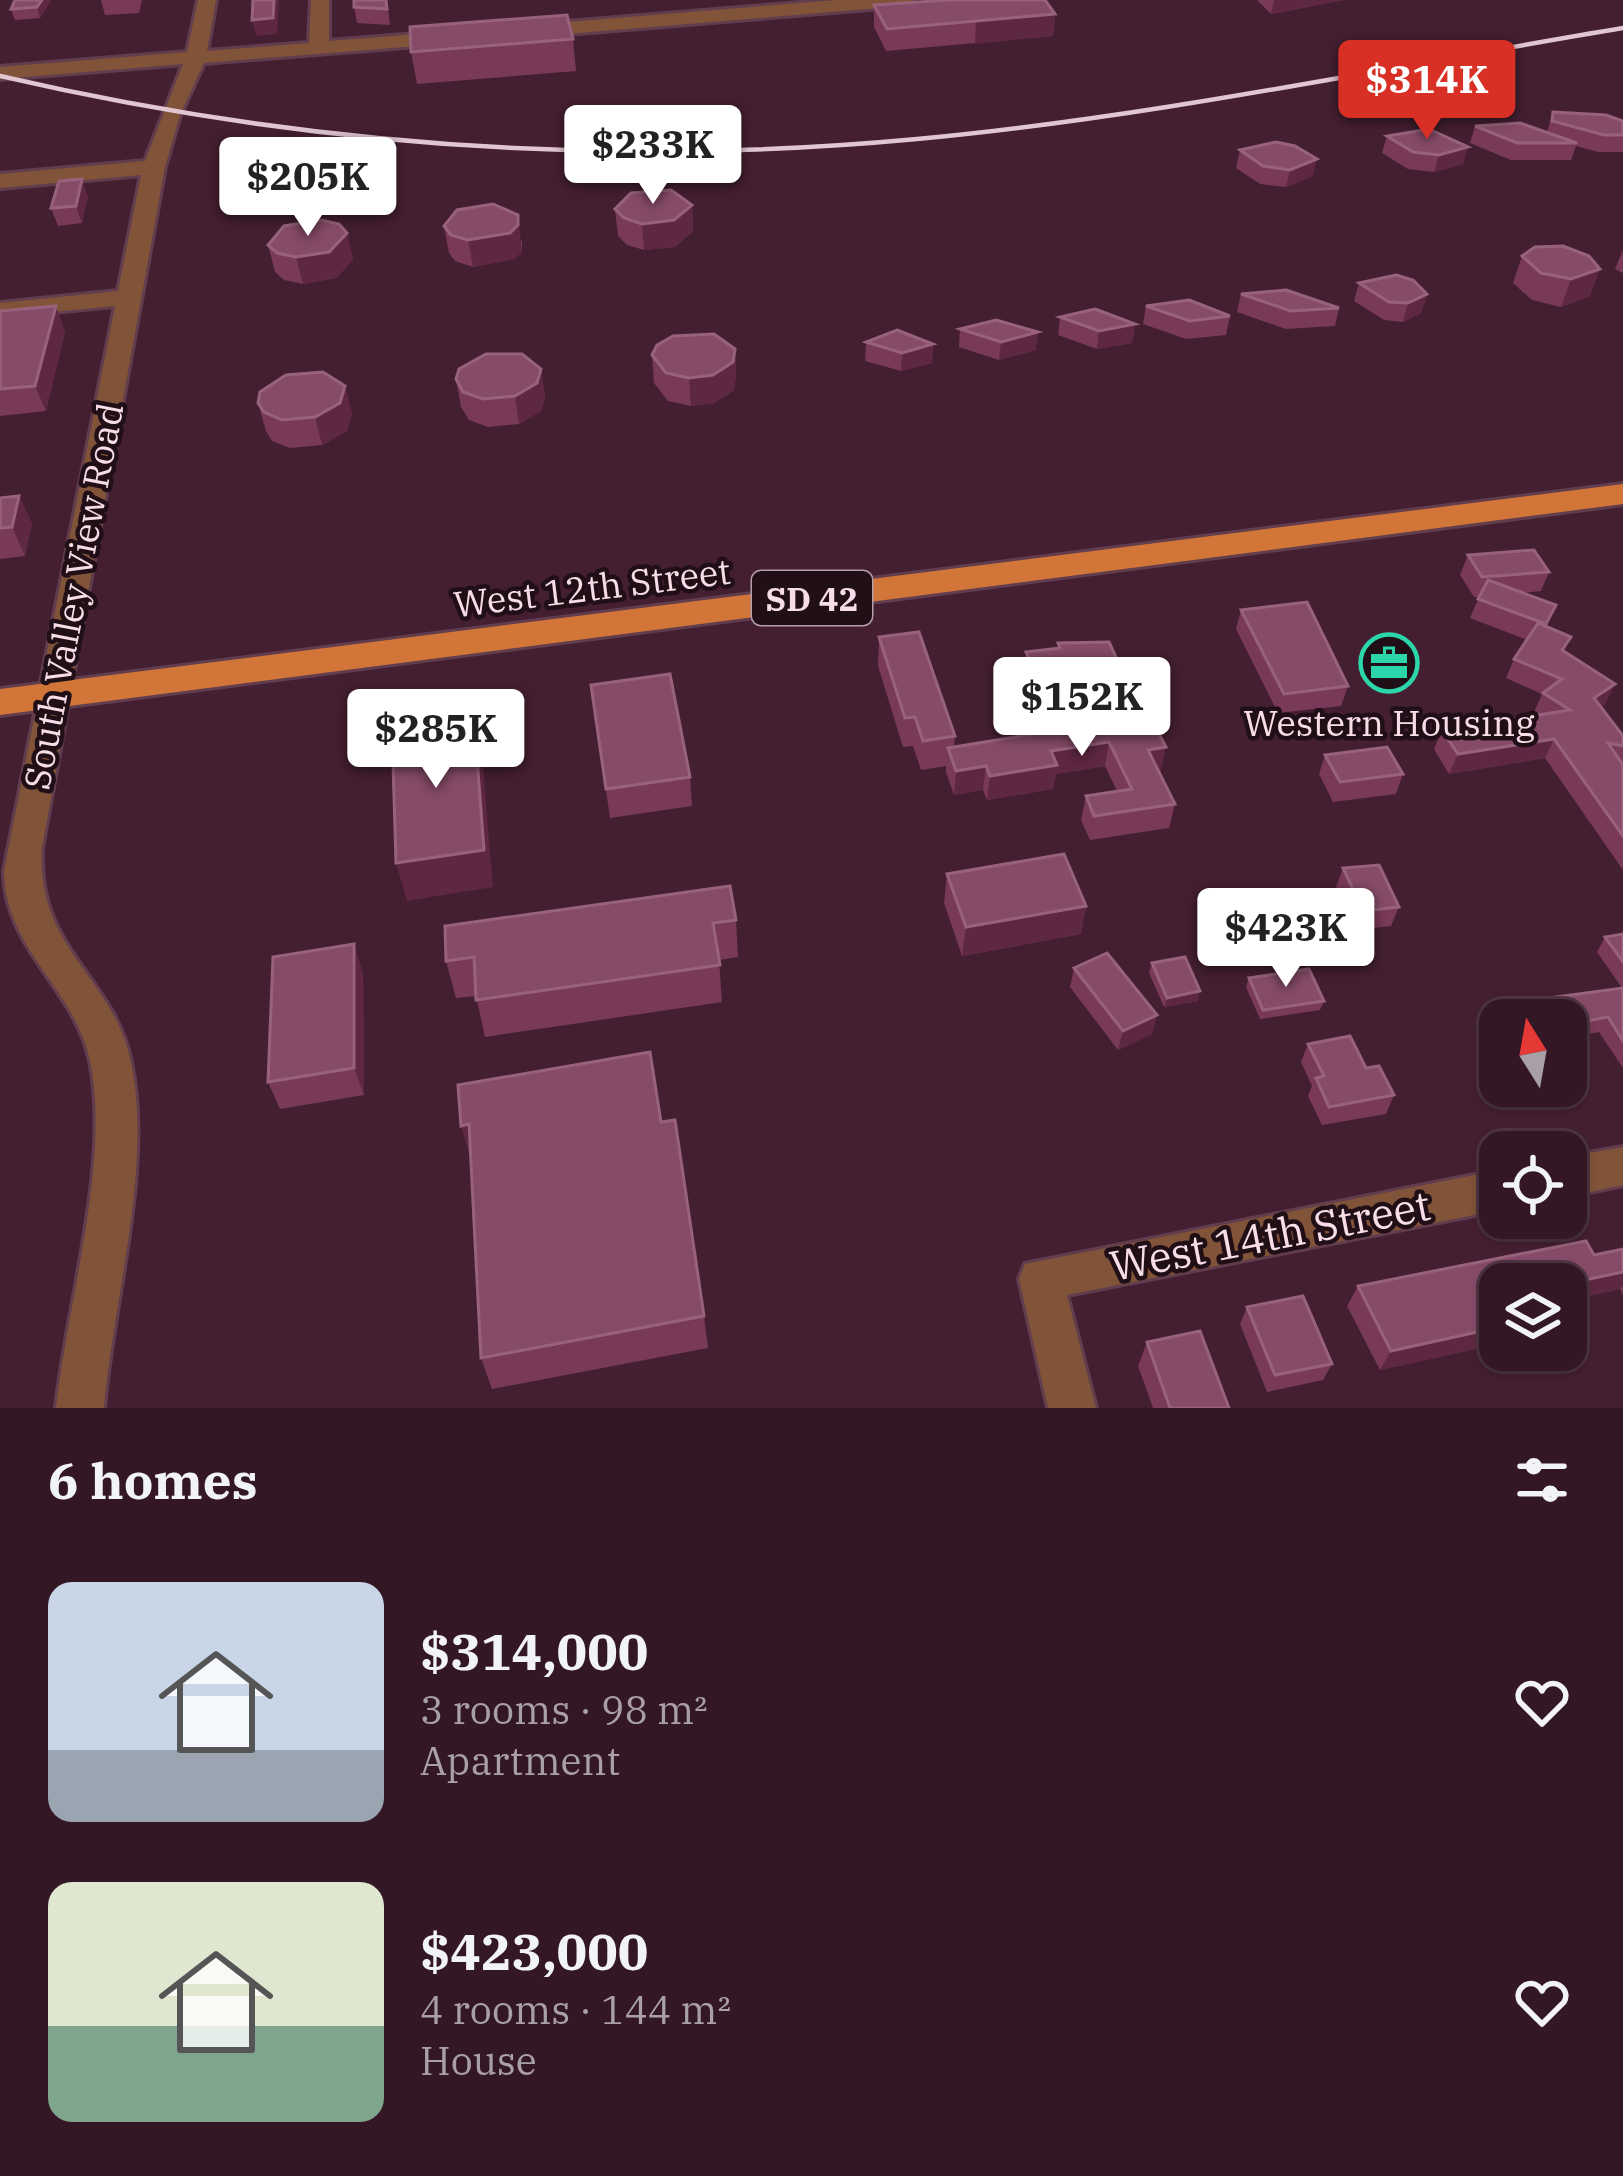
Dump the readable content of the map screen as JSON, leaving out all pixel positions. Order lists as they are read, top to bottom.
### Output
{
  "streets": {
    "main road": ["West 12th Street", "SD 42"],
    "street": ["South Valley View Road", "West 14th Street"]
  },
  "crossings": [
    ["West 12th Street", "South Valley View Road"]
  ],
  "places": {
    "office": ["Western Housing"]
  },
  "north": "top",
  "page": {
    "price": [
      "$314K",
      "$233K",
      "$205K",
      "$152K",
      "$285K",
      "$423K"
    ],
    "heading": "6 homes",
    "list": [
      {
        "name": "$314,000",
        "note": "3 rooms · 98 m² · Apartment"
      },
      {
        "name": "$423,000",
        "note": "4 rooms · 144 m² · House"
      }
    ]
  }
}
